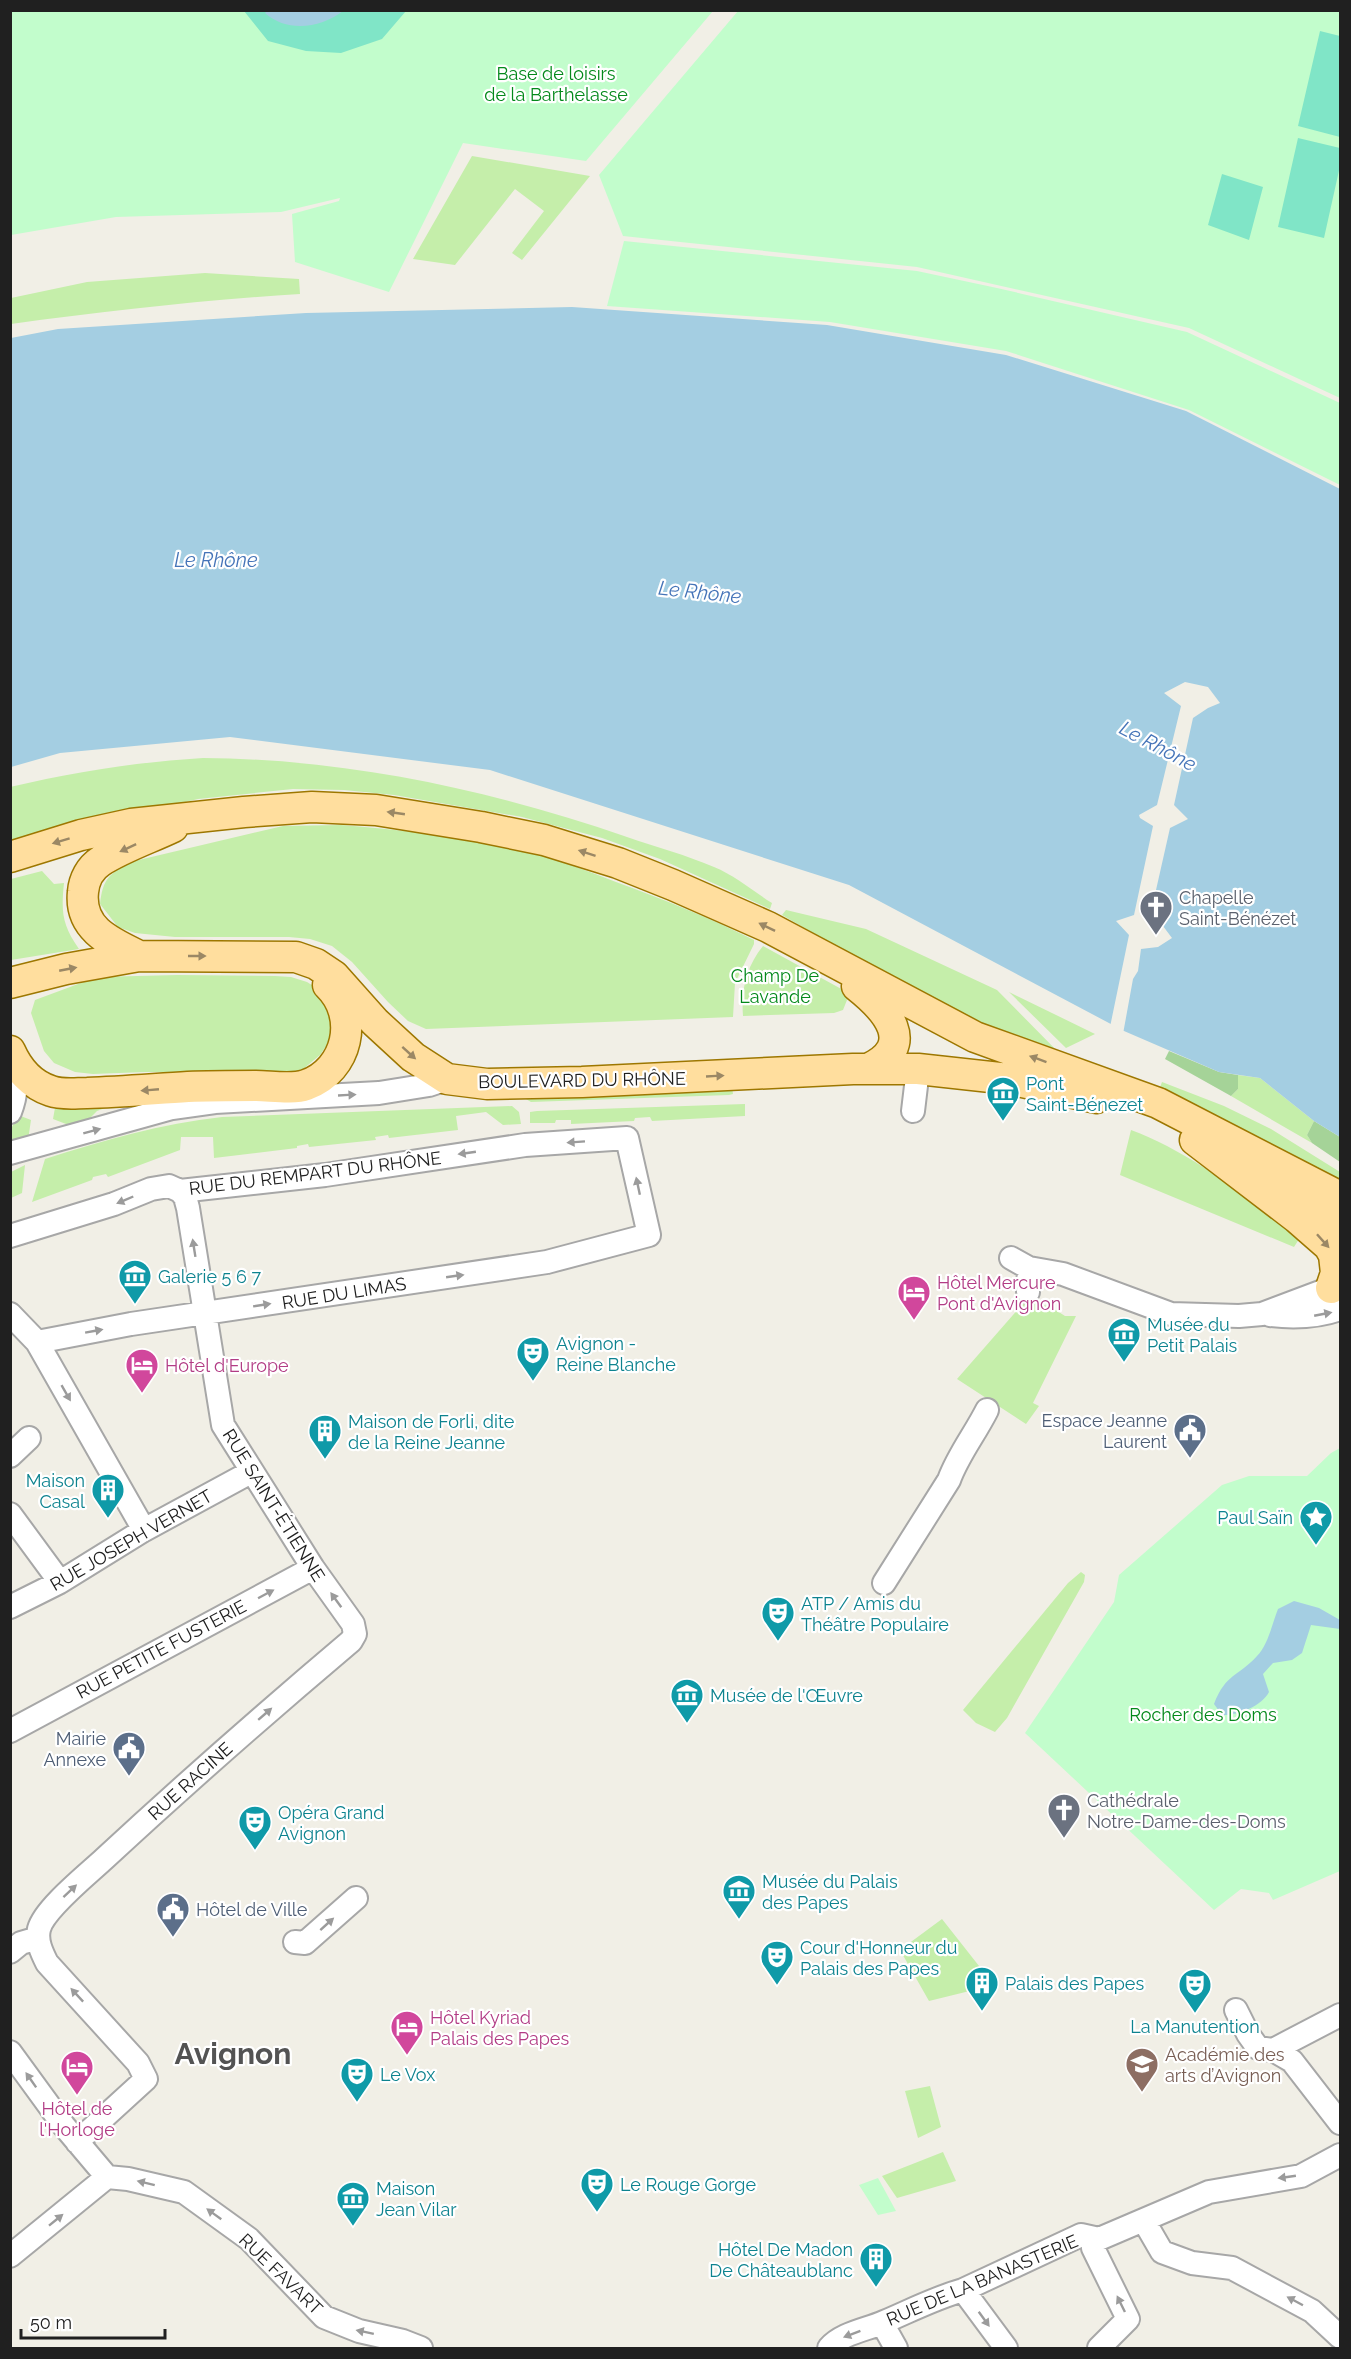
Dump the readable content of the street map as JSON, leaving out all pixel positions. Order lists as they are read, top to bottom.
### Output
{
  "streets": {
    "main road": ["BOULEVARD DU RHÔNE"],
    "street": [
      "RUE DU REMPART DU RHÔNE",
      "RUE DU LIMAS",
      "RUE SAINT-ÉTIENNE",
      "RUE JOSEPH VERNET",
      "RUE PETITE FUSTERIE",
      "RUE RACINE",
      "RUE FAVART",
      "RUE DE LA BANASTERIE"
    ]
  },
  "crossings": [
    ["RUE DU REMPART DU RHÔNE", "RUE DU LIMAS"],
    ["RUE DU REMPART DU RHÔNE", "RUE SAINT-ÉTIENNE"],
    ["RUE DU LIMAS", "RUE SAINT-ÉTIENNE"],
    ["RUE SAINT-ÉTIENNE", "RUE JOSEPH VERNET"],
    ["RUE SAINT-ÉTIENNE", "RUE PETITE FUSTERIE"],
    ["RUE SAINT-ÉTIENNE", "RUE RACINE"]
  ],
  "one_way": [
    "RUE DU REMPART DU RHÔNE",
    "RUE DU LIMAS",
    "RUE SAINT-ÉTIENNE",
    "RUE PETITE FUSTERIE",
    "RUE RACINE",
    "RUE FAVART",
    "RUE DE LA BANASTERIE"
  ],
  "districts": ["Avignon"],
  "water": ["Le Rhône"],
  "parks": ["Base de loisirs de la Barthelasse", "Champ De Lavande", "Rocher des Doms"],
  "places": {
    "church": ["Chapelle Saint-Bénézet", "Cathédrale Notre-Dame-des-Doms"],
    "museum": [
      "Pont Saint-Bénezet",
      "Galerie 5 6 7",
      "Musée du Petit Palais",
      "Musée de l'Œuvre",
      "Musée du Palais des Papes",
      "Maison Jean Vilar"
    ],
    "hotel": [
      "Hôtel Mercure Pont d'Avignon",
      "Hôtel d'Europe",
      "Hôtel Kyriad Palais des Papes",
      "Hôtel de l'Horloge"
    ],
    "theatre": [
      "Avignon - Reine Blanche",
      "ATP / Amis du Théâtre Populaire",
      "Opéra Grand Avignon",
      "Cour d'Honneur du Palais des Papes",
      "La Manutention",
      "Le Vox",
      "Le Rouge Gorge"
    ],
    "public building": ["Espace Jeanne Laurent", "Mairie Annexe", "Hôtel de Ville"],
    "building": [
      "Maison de Forli, dite de la Reine Jeanne",
      "Maison Casal",
      "Palais des Papes",
      "Hôtel De Madon De Châteaublanc"
    ],
    "place": ["Paul Saïn"],
    "school or university": ["Académie des arts d’Avignon"]
  },
  "scale_bar": "50 m"
}
